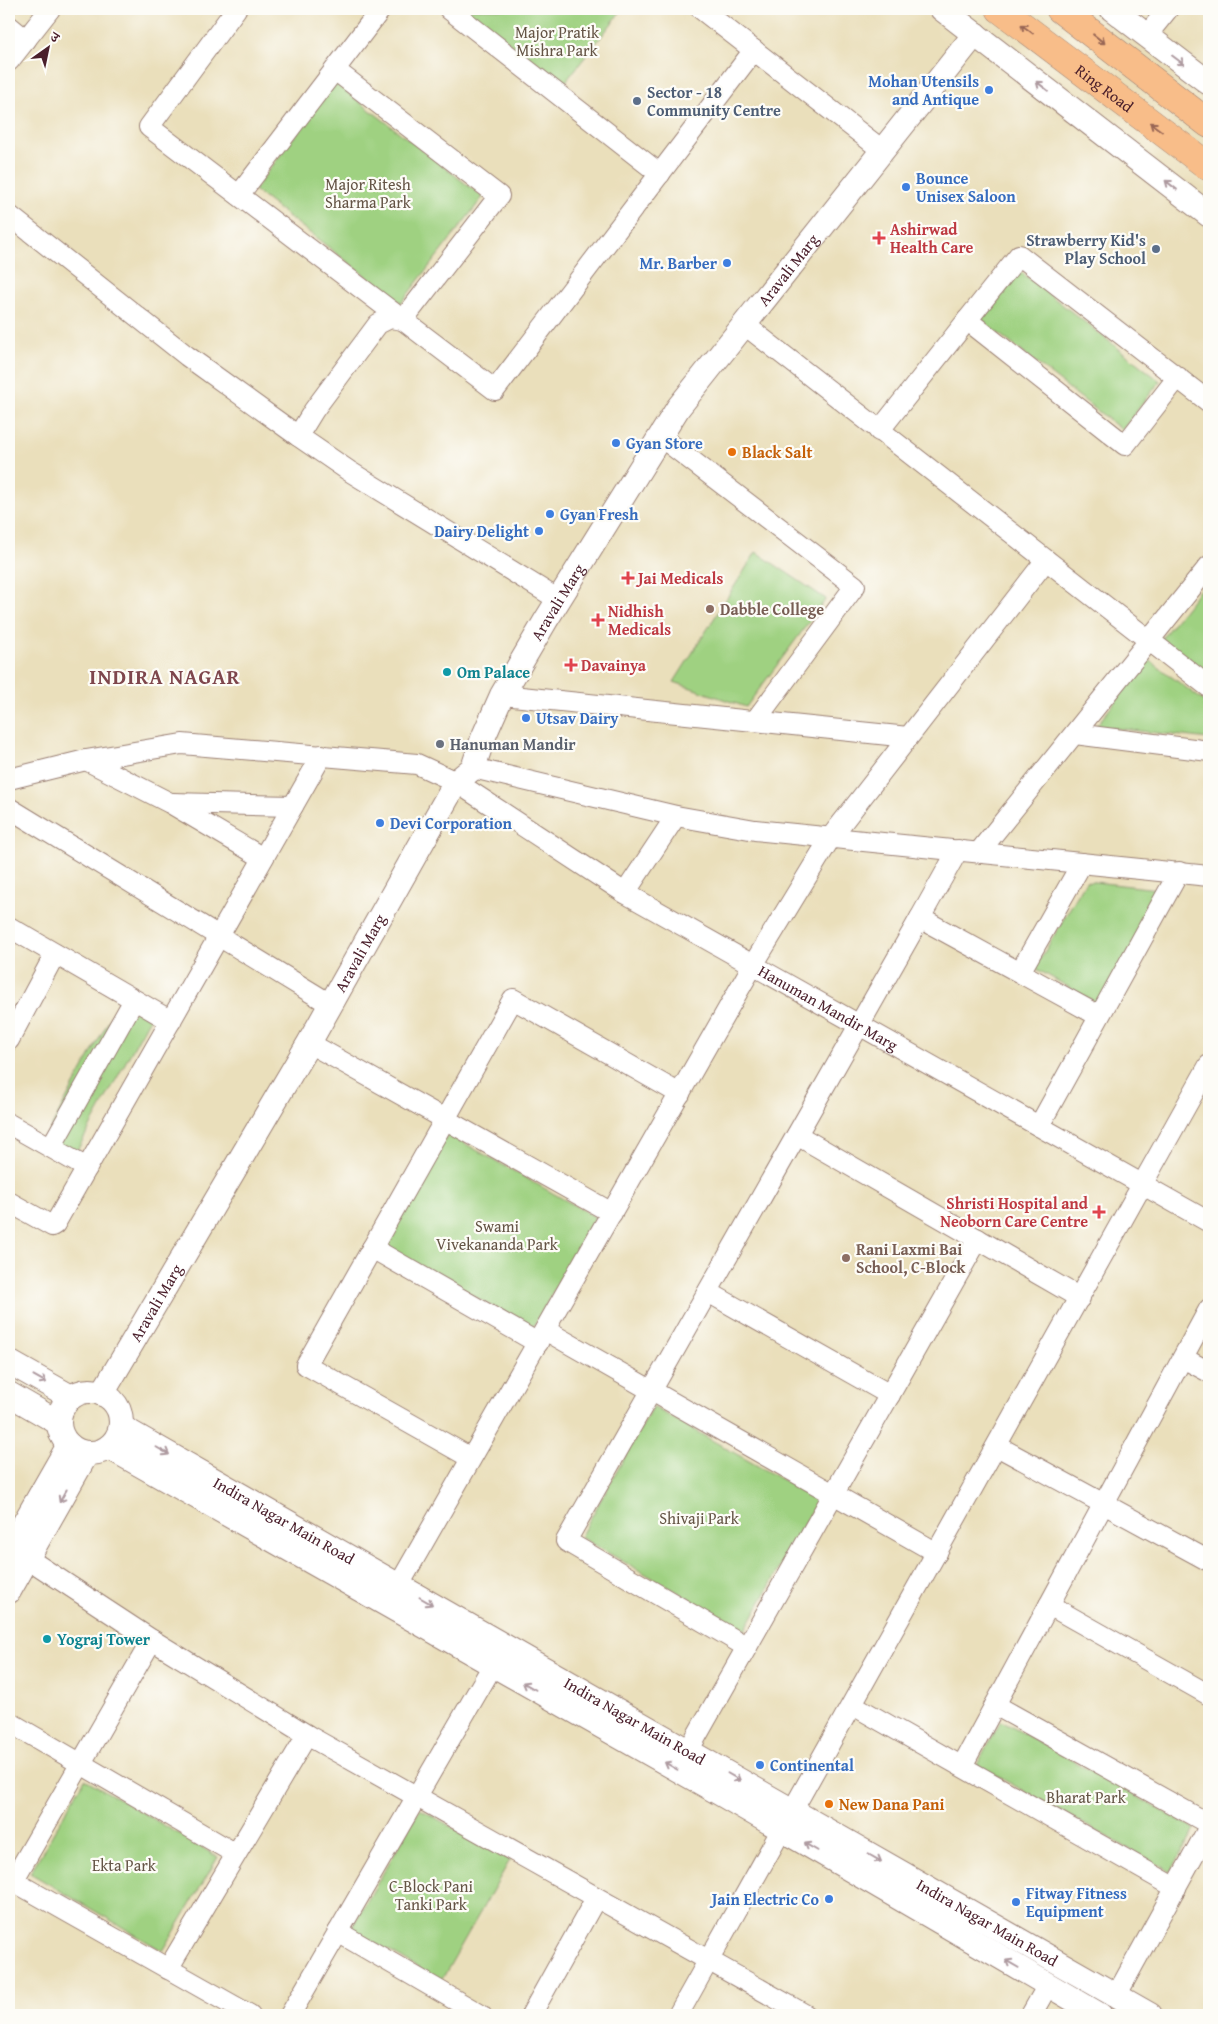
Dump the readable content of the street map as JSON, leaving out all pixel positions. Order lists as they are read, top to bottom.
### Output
{
  "streets": {
    "highway": ["Ring Road"],
    "street": ["Aravali Marg", "Hanuman Mandir Marg", "Indira Nagar Main Road"]
  },
  "crossings": [
    ["Aravali Marg", "Hanuman Mandir Marg"],
    ["Aravali Marg", "Indira Nagar Main Road"]
  ],
  "districts": ["INDIRA NAGAR"],
  "parks": [
    "Major Pratik Mishra Park",
    "Major Ritesh Sharma Park",
    "Swami Vivekananda Park",
    "Shivaji Park",
    "Bharat Park",
    "Ekta Park",
    "C-Block Pani Tanki Park"
  ],
  "places": {
    "other": [
      "Mohan Utensils and Antique",
      "Sector - 18 Community Centre",
      "Bounce Unisex Saloon",
      "Strawberry Kid's Play School",
      "Mr. Barber",
      "Gyan Store",
      "Black Salt",
      "Gyan Fresh",
      "Dairy Delight",
      "Dabble College",
      "Om Palace",
      "Utsav Dairy",
      "Hanuman Mandir",
      "Devi Corporation",
      "Rani Laxmi Bai School, C-Block",
      "Yograj Tower",
      "Continental",
      "New Dana Pani",
      "Jain Electric Co",
      "Fitway Fitness Equipment"
    ],
    "health": [
      "Ashirwad Health Care",
      "Jai Medicals",
      "Nidhish Medicals",
      "Davainya",
      "Shristi Hospital and Neoborn Care Centre"
    ]
  },
  "north": "top right"
}
